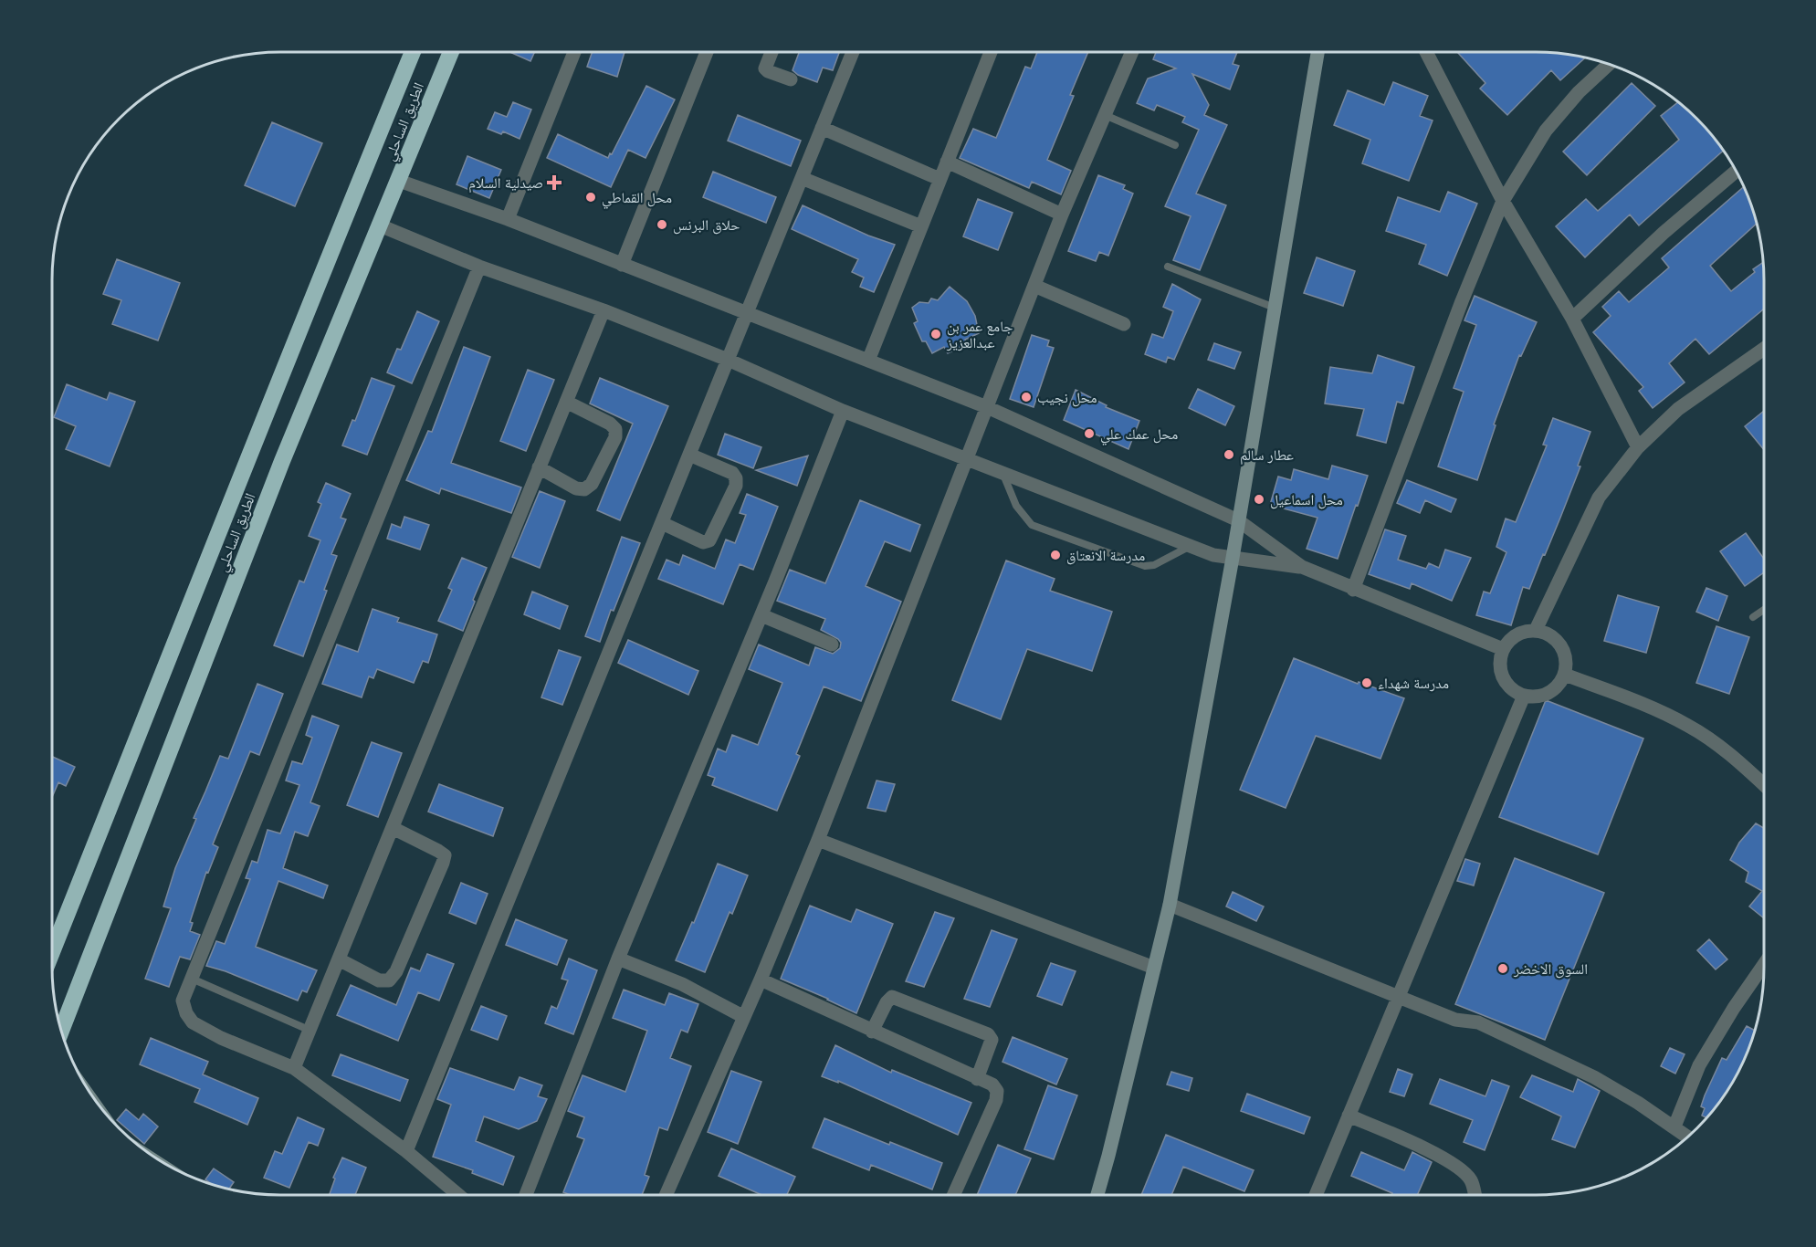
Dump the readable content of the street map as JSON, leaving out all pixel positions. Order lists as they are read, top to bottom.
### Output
{
  "streets": {
    "highway": ["الطريق الساحلي"]
  },
  "places": {
    "health": ["صيدلية السلام"],
    "other": [
      "محل القماطي",
      "حلاق البرنس",
      "جامع عمر بن عبدالعزيز",
      "محل نجيب",
      "محل عمك علي",
      "عطار سالم",
      "محل اسماعيل",
      "مدرسة الانعتاق",
      "مدرسة شهداء",
      "السوق الاخضر"
    ]
  }
}
